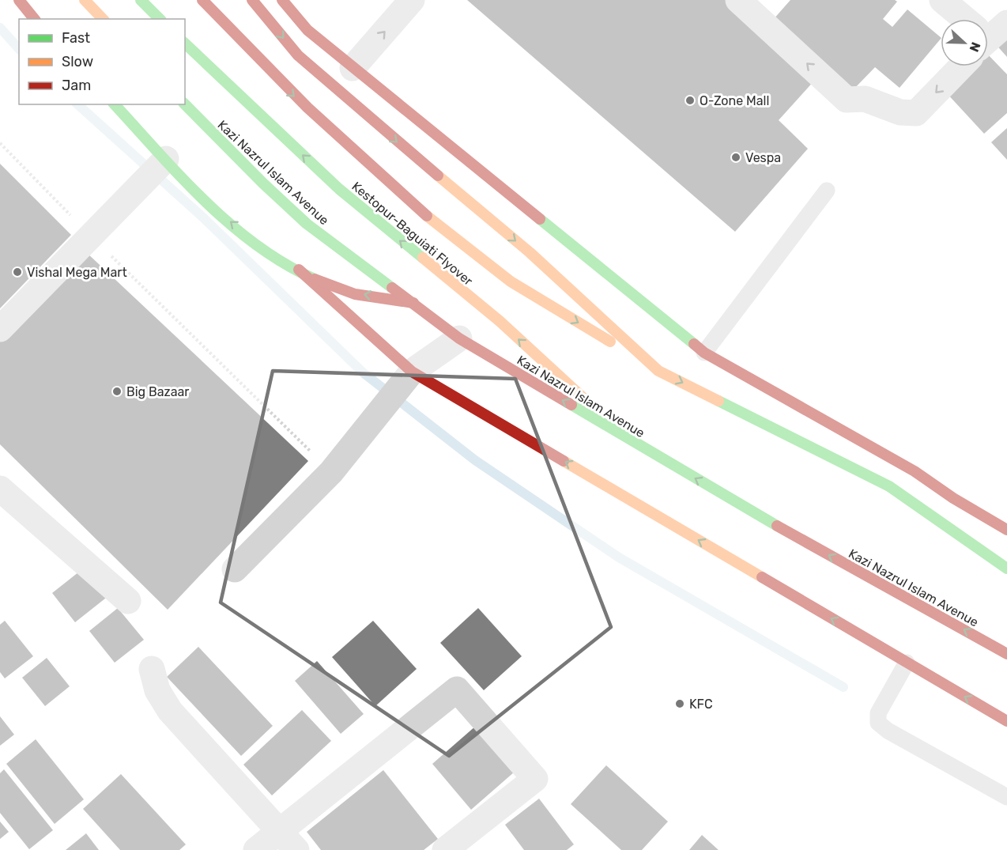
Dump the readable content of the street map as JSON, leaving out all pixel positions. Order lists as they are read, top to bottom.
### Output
{
  "streets": {
    "main road": ["Kazi Nazrul Islam Avenue", "Kestopur-Baguiati Flyover"]
  },
  "crossings": [
    ["Kazi Nazrul Islam Avenue", "Kestopur-Baguiati Flyover"]
  ],
  "places": [
    "O-Zone Mall",
    "Vespa",
    "Vishal Mega Mart",
    "Big Bazaar",
    "KFC"
  ],
  "legend": ["Fast", "Slow", "Jam"],
  "north": "right"
}
